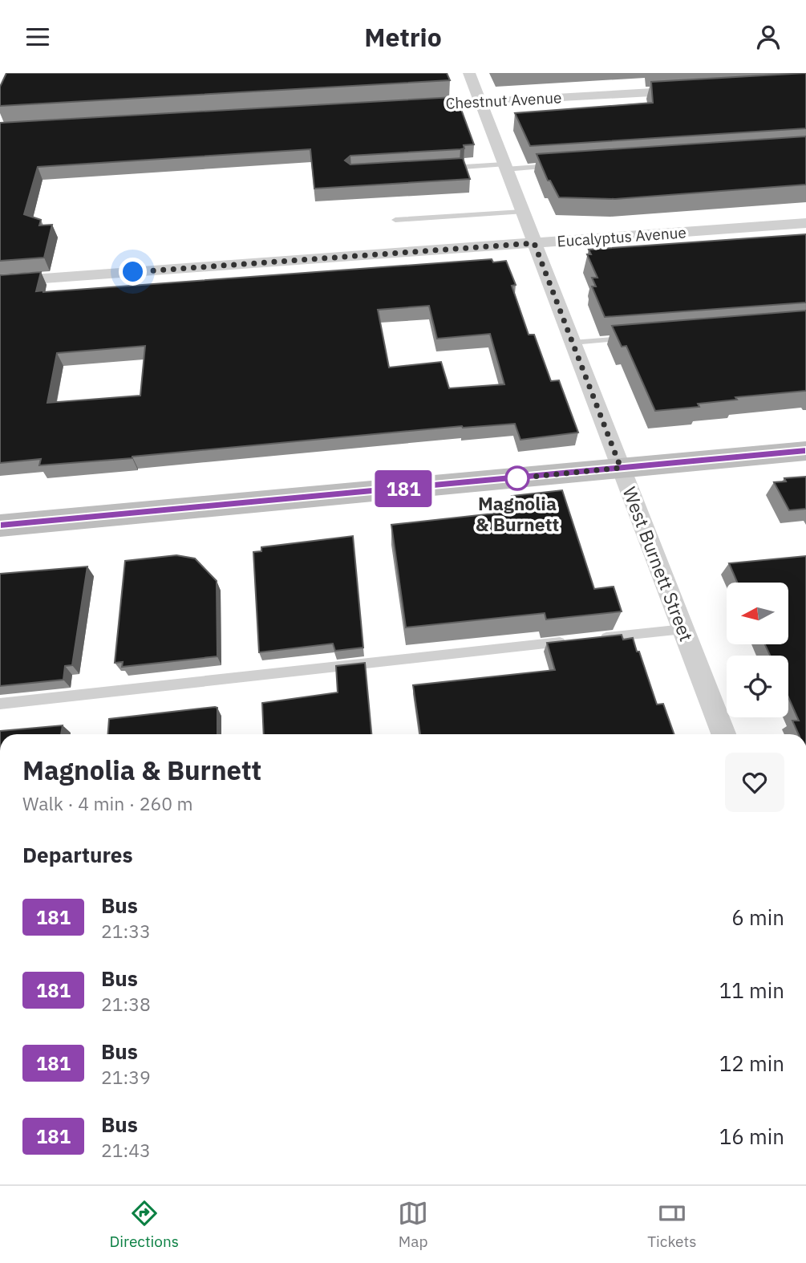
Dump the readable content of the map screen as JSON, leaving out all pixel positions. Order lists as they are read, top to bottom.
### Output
{
  "streets": {
    "street": ["Chestnut Avenue", "Eucalyptus Avenue", "West Burnett Street"]
  },
  "crossings": [
    ["Chestnut Avenue", "West Burnett Street"],
    ["Eucalyptus Avenue", "West Burnett Street"]
  ],
  "places": ["Magnolia & Burnett"],
  "lines": ["bus line 181"],
  "north": "left",
  "page": {
    "header": "Metrio",
    "on_map": "181",
    "heading": [
      ["Magnolia & Burnett", "Walk · 4 min · 260 m"],
      "Departures"
    ],
    "list": [
      {
        "mark": "181",
        "name": "Bus",
        "note": "21:33",
        "value": "6 min"
      },
      {
        "mark": "181",
        "name": "Bus",
        "note": "21:38",
        "value": "11 min"
      },
      {
        "mark": "181",
        "name": "Bus",
        "note": "21:39",
        "value": "12 min"
      },
      {
        "mark": "181",
        "name": "Bus",
        "note": "21:43",
        "value": "16 min"
      }
    ],
    "tabs": ["Directions", "Map", "Tickets"]
  }
}
